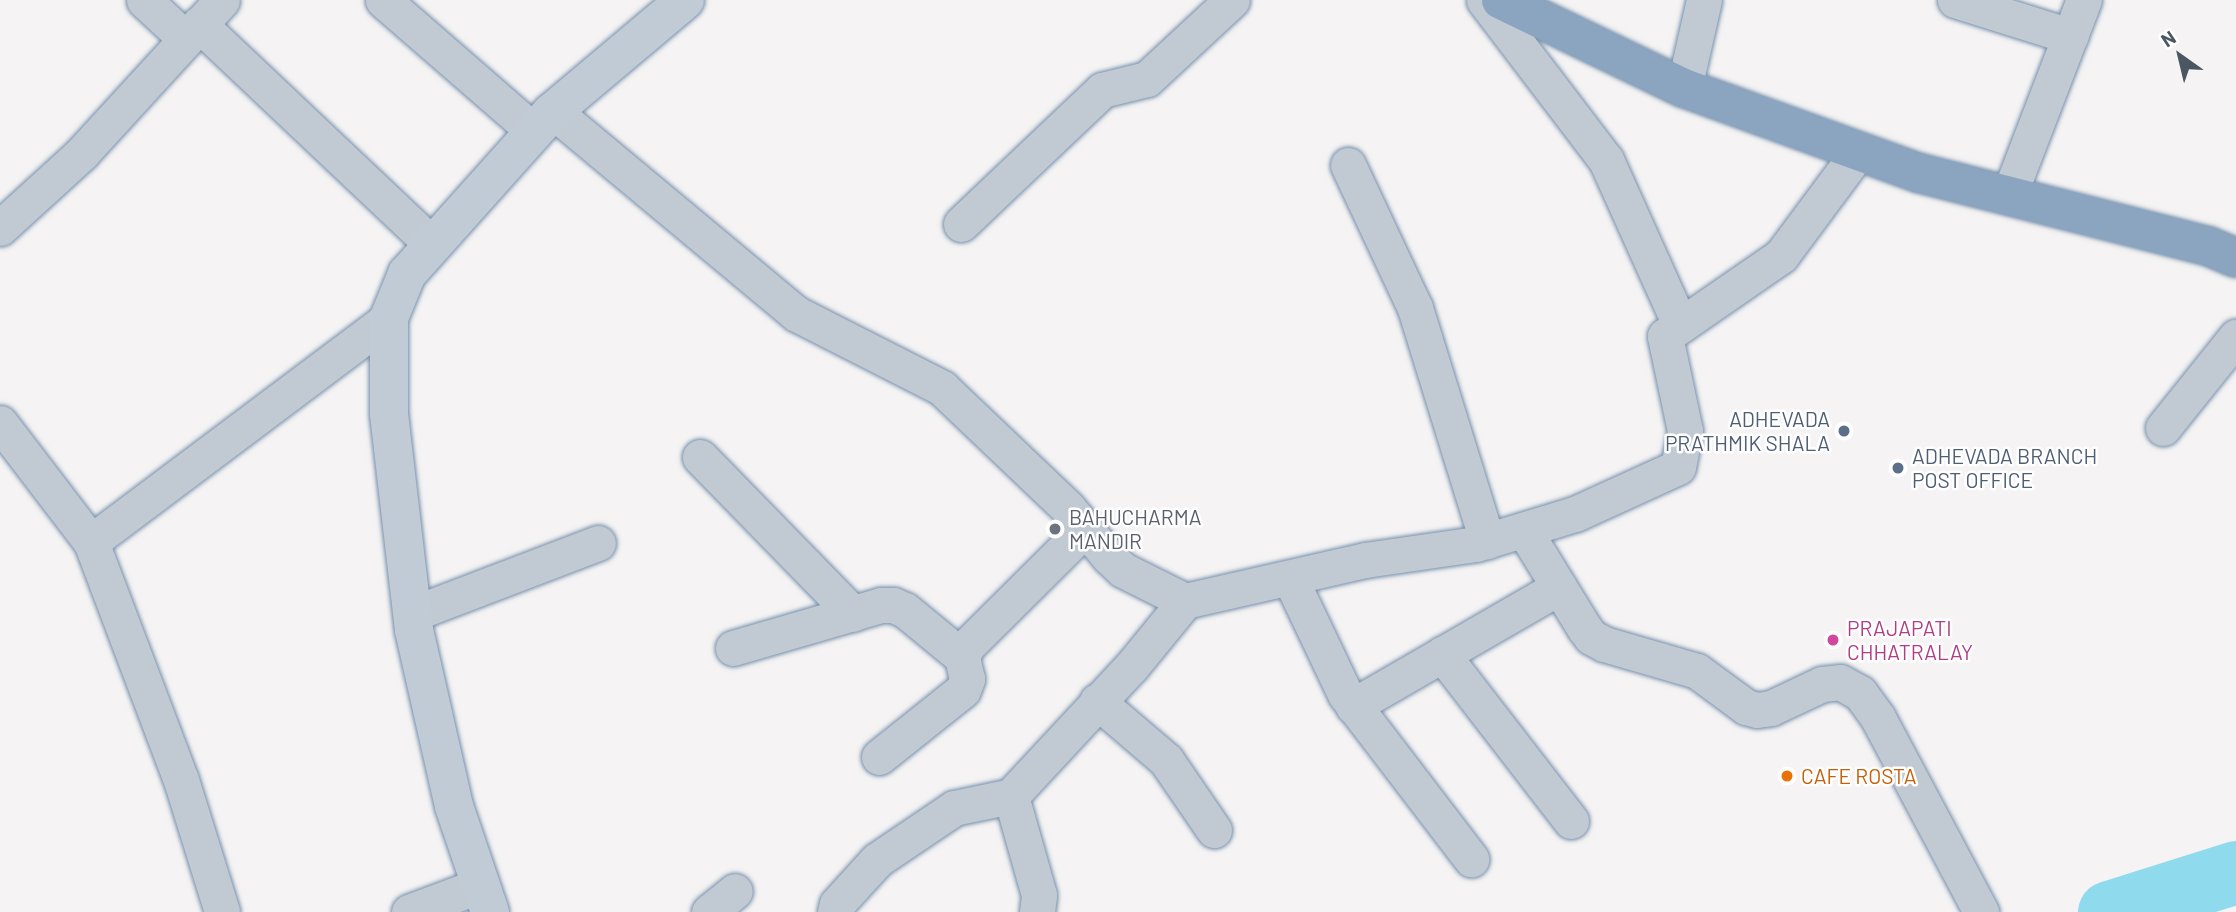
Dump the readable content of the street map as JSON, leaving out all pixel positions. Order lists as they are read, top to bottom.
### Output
{
  "places": [
    "ADHEVADA PRATHMIK SHALA",
    "ADHEVADA BRANCH POST OFFICE",
    "BAHUCHARMA MANDIR",
    "PRAJAPATI CHHATRALAY",
    "CAFE ROSTA"
  ],
  "north": "top left"
}
